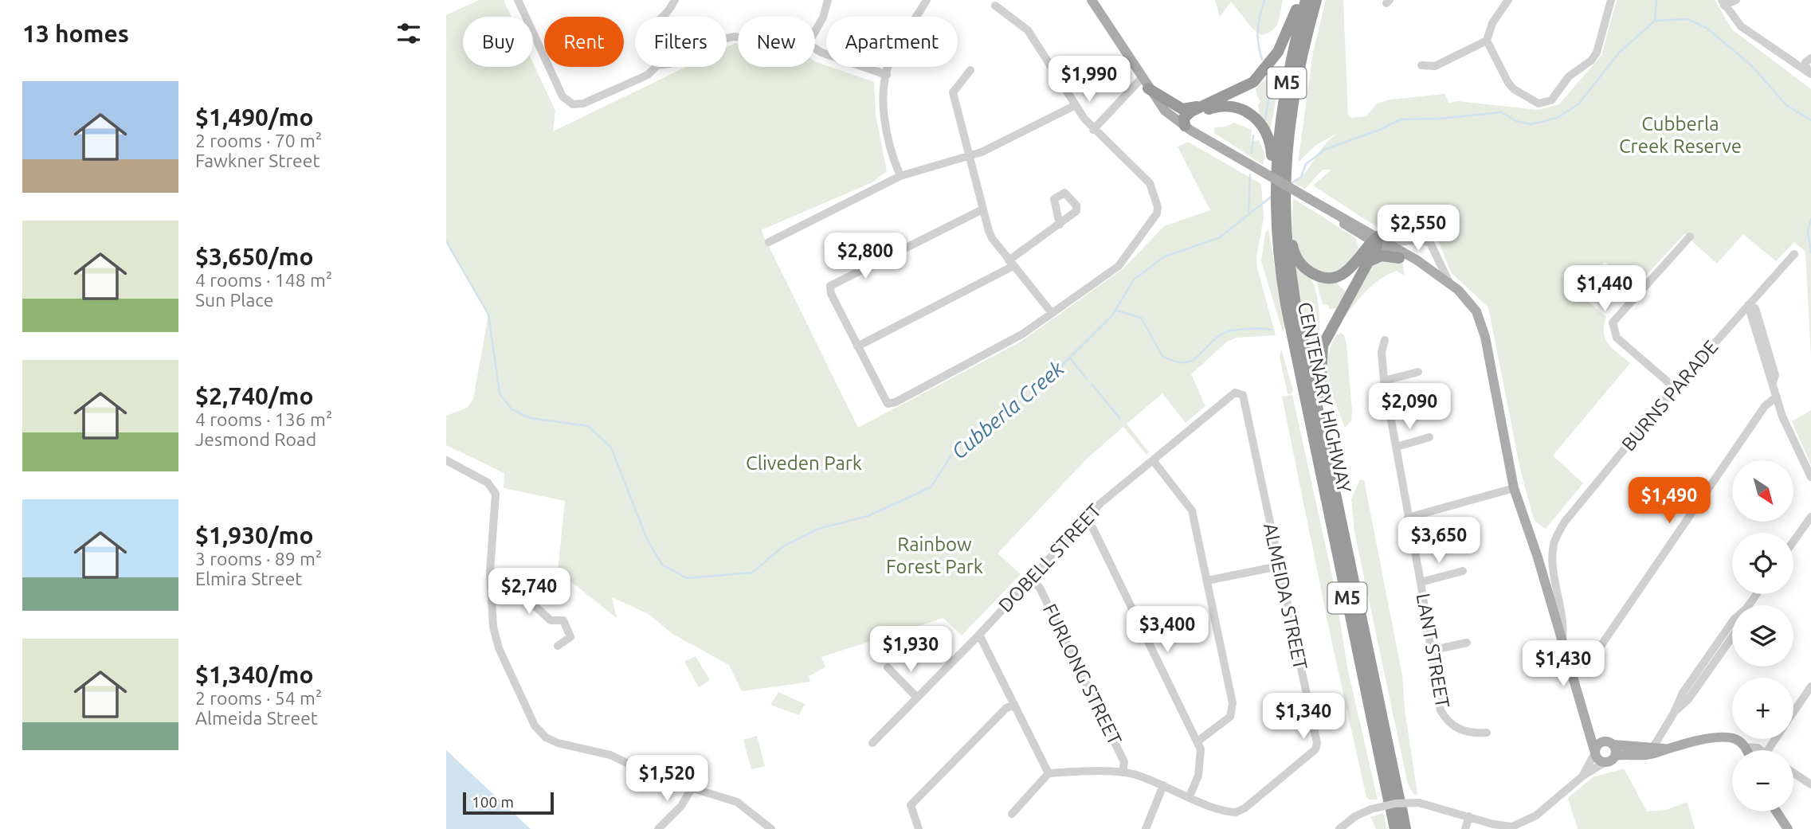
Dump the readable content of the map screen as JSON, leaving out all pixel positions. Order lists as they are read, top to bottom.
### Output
{
  "streets": {
    "highway": ["M5", "CENTENARY HIGHWAY"],
    "street": [
      "BURNS PARADE",
      "DOBELL STREET",
      "ALMEIDA STREET",
      "LANT STREET",
      "FURLONG STREET"
    ]
  },
  "crossings": [
    ["DOBELL STREET", "ALMEIDA STREET"],
    ["DOBELL STREET", "FURLONG STREET"],
    ["ALMEIDA STREET", "FURLONG STREET"]
  ],
  "water": ["Cubberla Creek"],
  "parks": ["Cubberla Creek Reserve", "Cliveden Park", "Rainbow Forest Park"],
  "scale_bar": "100 m",
  "north": "bottom right",
  "page": {
    "heading": "13 homes",
    "chip": [
      "Buy",
      "Rent",
      "Filters",
      "New",
      "Apartment"
    ],
    "price": [
      "$1,990",
      "$2,550",
      "$2,800",
      "$1,440",
      "$2,090",
      "$1,490",
      "$3,650",
      "$2,740",
      "$3,400",
      "$1,930",
      "$1,430",
      "$1,340",
      "$1,520"
    ],
    "list": [
      {
        "name": "$1,490/mo",
        "note": "2 rooms · 70 m² · Fawkner Street"
      },
      {
        "name": "$3,650/mo",
        "note": "4 rooms · 148 m² · Sun Place"
      },
      {
        "name": "$2,740/mo",
        "note": "4 rooms · 136 m² · Jesmond Road"
      },
      {
        "name": "$1,930/mo",
        "note": "3 rooms · 89 m² · Elmira Street"
      },
      {
        "name": "$1,340/mo",
        "note": "2 rooms · 54 m² · Almeida Street"
      }
    ],
    "map_buttons": ["+", "−"],
    "scale": "100 m"
  }
}
